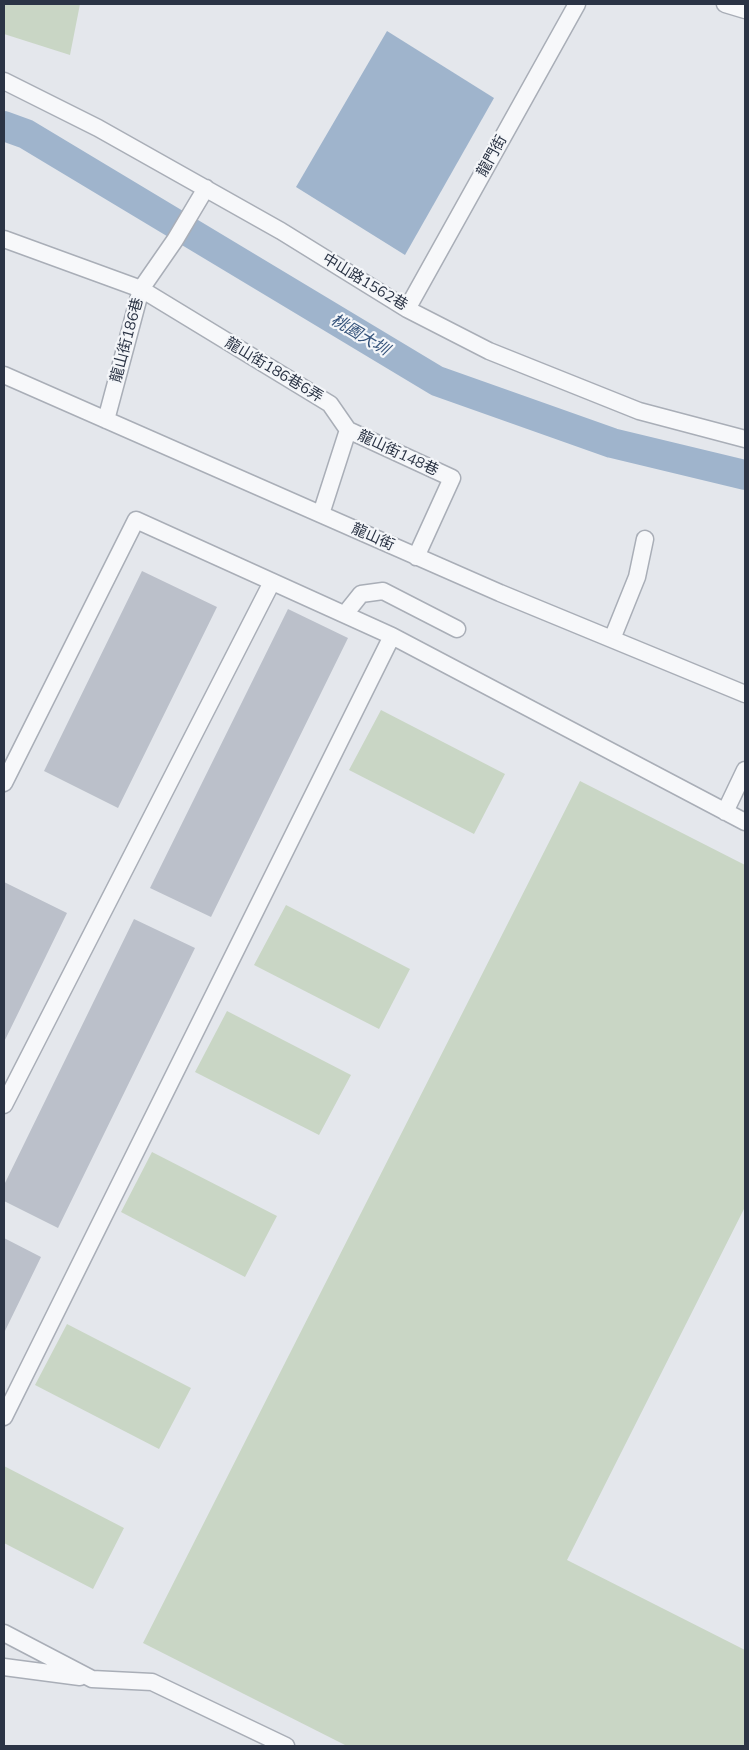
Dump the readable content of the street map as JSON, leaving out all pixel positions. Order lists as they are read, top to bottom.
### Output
{
  "streets": {
    "lane": [
      "龍門街",
      "中山路1562巷",
      "龍山街186巷",
      "龍山街186巷6弄",
      "龍山街148巷",
      "龍山街"
    ]
  },
  "crossings": [
    ["龍門街", "中山路1562巷"],
    ["中山路1562巷", "龍山街186巷"],
    ["龍山街186巷", "龍山街186巷6弄"],
    ["龍山街186巷", "龍山街"],
    ["龍山街186巷6弄", "龍山街148巷"],
    ["龍山街148巷", "龍山街"]
  ],
  "water": ["桃園大圳"]
}
